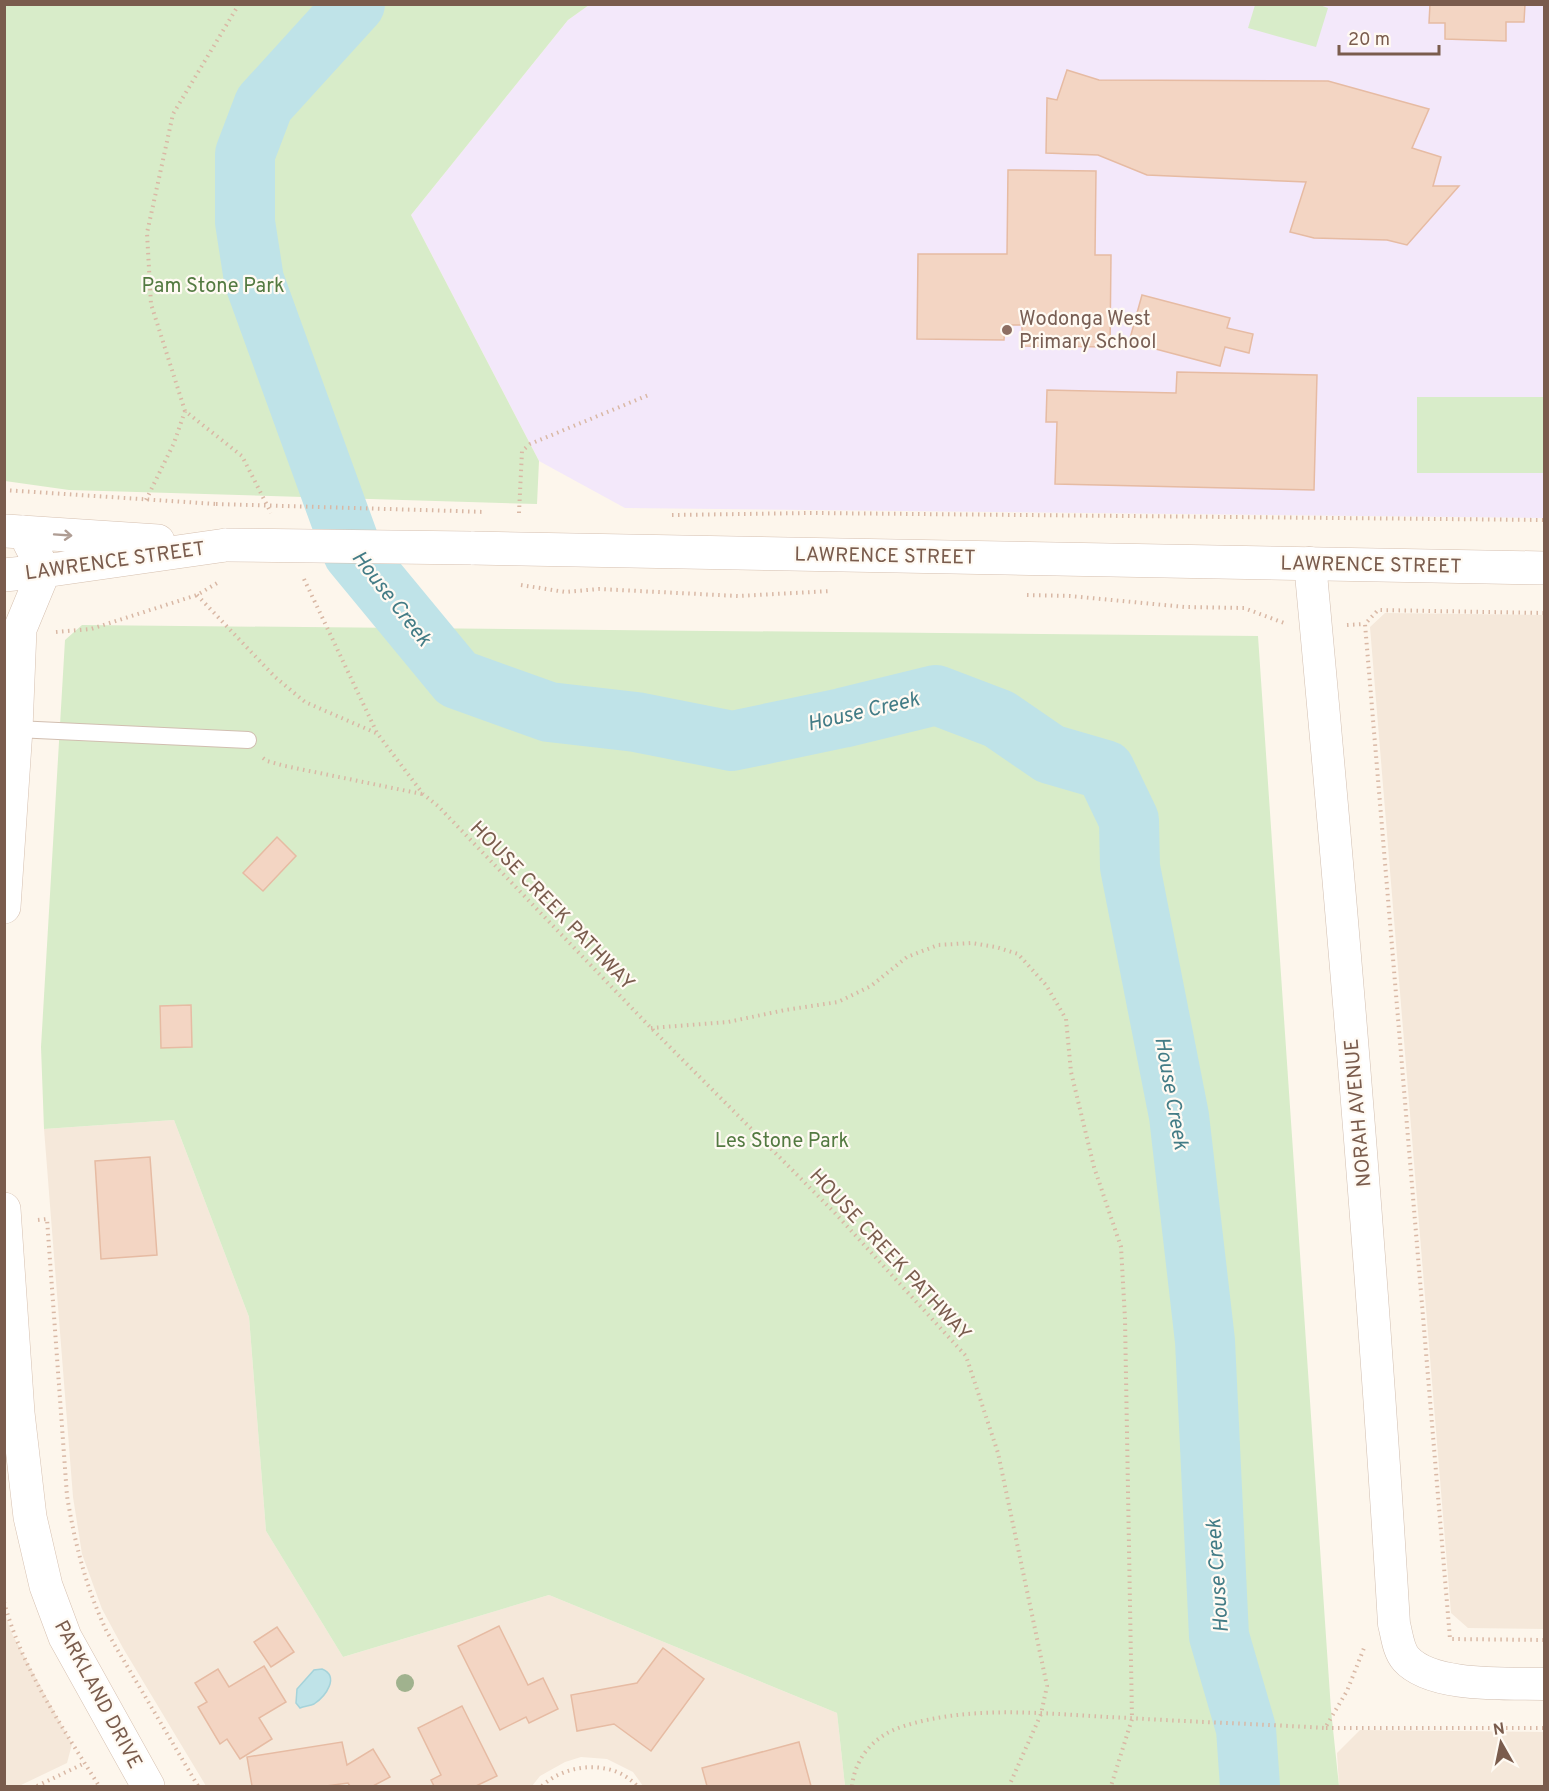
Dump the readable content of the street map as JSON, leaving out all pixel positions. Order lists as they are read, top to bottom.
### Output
{
  "streets": {
    "main road": ["LAWRENCE STREET", "PARKLAND DRIVE"],
    "street": ["NORAH AVENUE"],
    "path": ["HOUSE CREEK PATHWAY"]
  },
  "crossings": [
    ["LAWRENCE STREET", "NORAH AVENUE"]
  ],
  "water": ["House Creek"],
  "parks": ["Pam Stone Park", "Les Stone Park"],
  "places": ["Wodonga West Primary School"],
  "scale_bar": "20 m",
  "north": "top"
}
